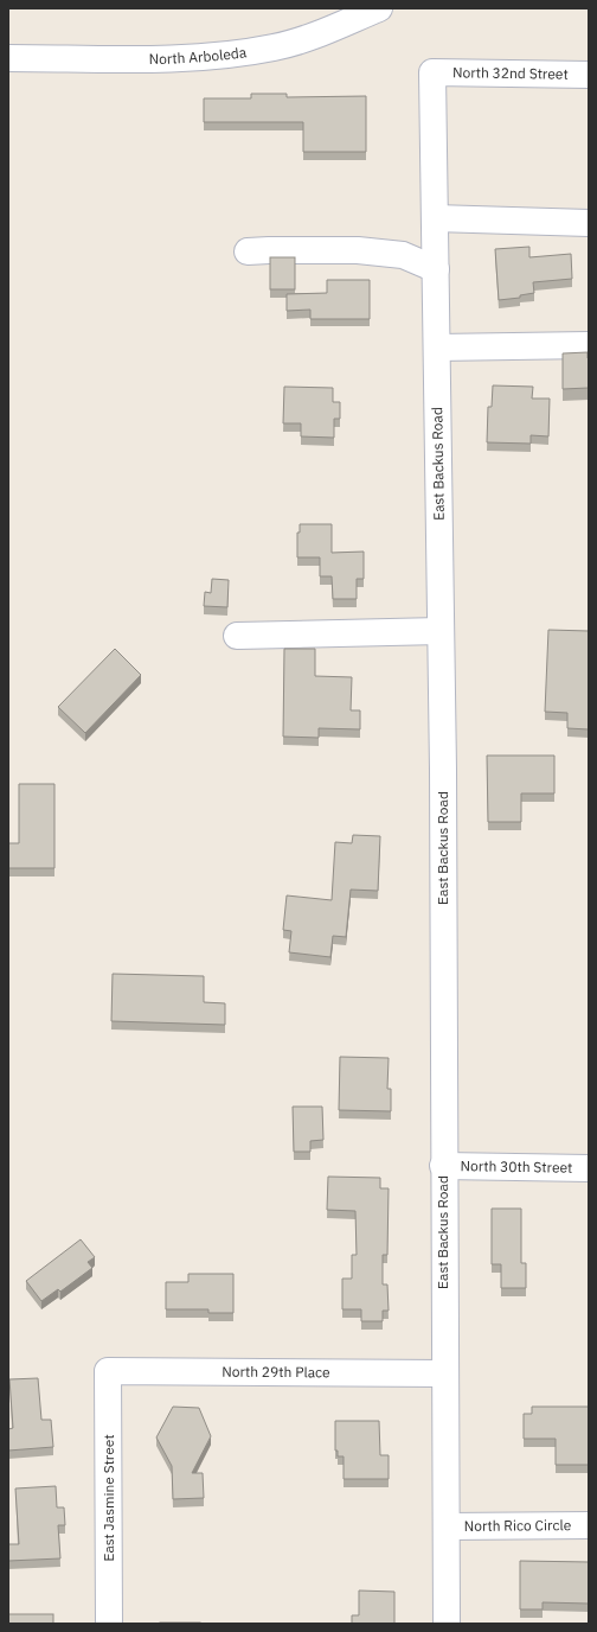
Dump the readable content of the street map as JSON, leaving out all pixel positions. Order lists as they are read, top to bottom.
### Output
{
  "streets": {
    "street": [
      "North Arboleda",
      "North 32nd Street",
      "East Backus Road",
      "North 30th Street",
      "North 29th Place",
      "East Jasmine Street",
      "North Rico Circle"
    ]
  },
  "crossings": [
    ["North 32nd Street", "East Backus Road"],
    ["East Backus Road", "North 30th Street"],
    ["East Backus Road", "North 29th Place"],
    ["East Backus Road", "North Rico Circle"],
    ["North 29th Place", "East Jasmine Street"]
  ]
}
